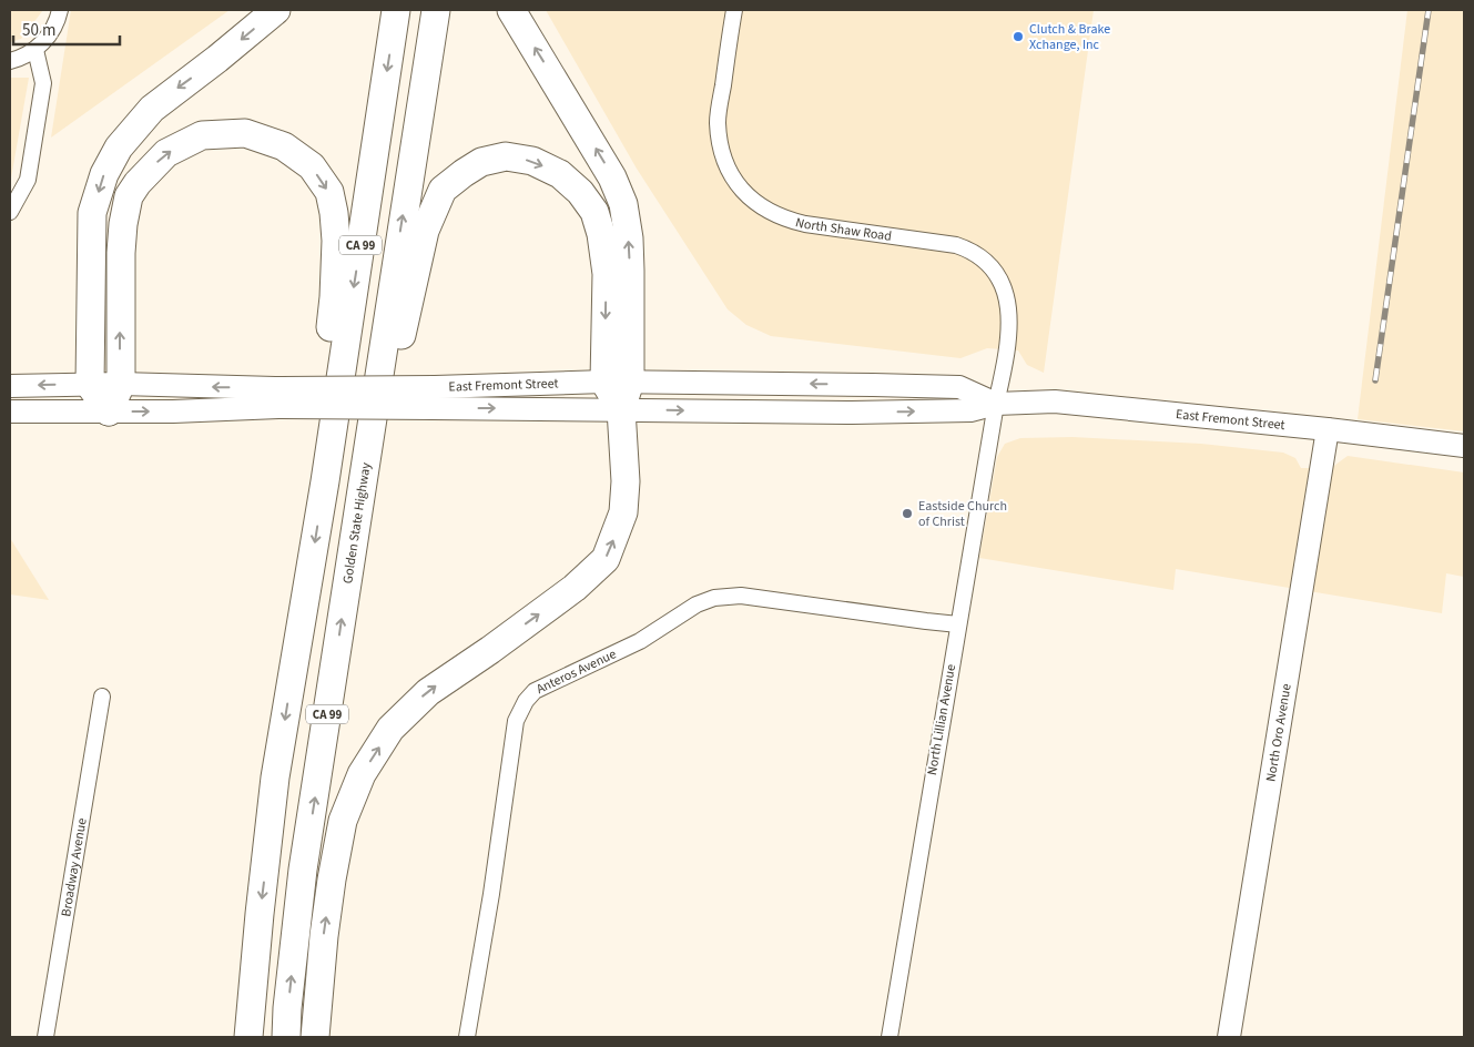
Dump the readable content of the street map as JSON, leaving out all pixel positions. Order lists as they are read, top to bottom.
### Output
{
  "streets": {
    "highway": ["CA 99", "Golden State Highway"],
    "main road": ["East Fremont Street", "North Oro Avenue"],
    "street": [
      "North Shaw Road",
      "Anteros Avenue",
      "North Lillian Avenue",
      "Broadway Avenue"
    ]
  },
  "crossings": [
    ["North Shaw Road", "East Fremont Street"],
    ["North Shaw Road", "North Lillian Avenue"],
    ["East Fremont Street", "North Lillian Avenue"],
    ["East Fremont Street", "North Oro Avenue"],
    ["Anteros Avenue", "North Lillian Avenue"]
  ],
  "places": ["Clutch & Brake Xchange, Inc", "Eastside Church of Christ"],
  "scale_bar": "50 m"
}
